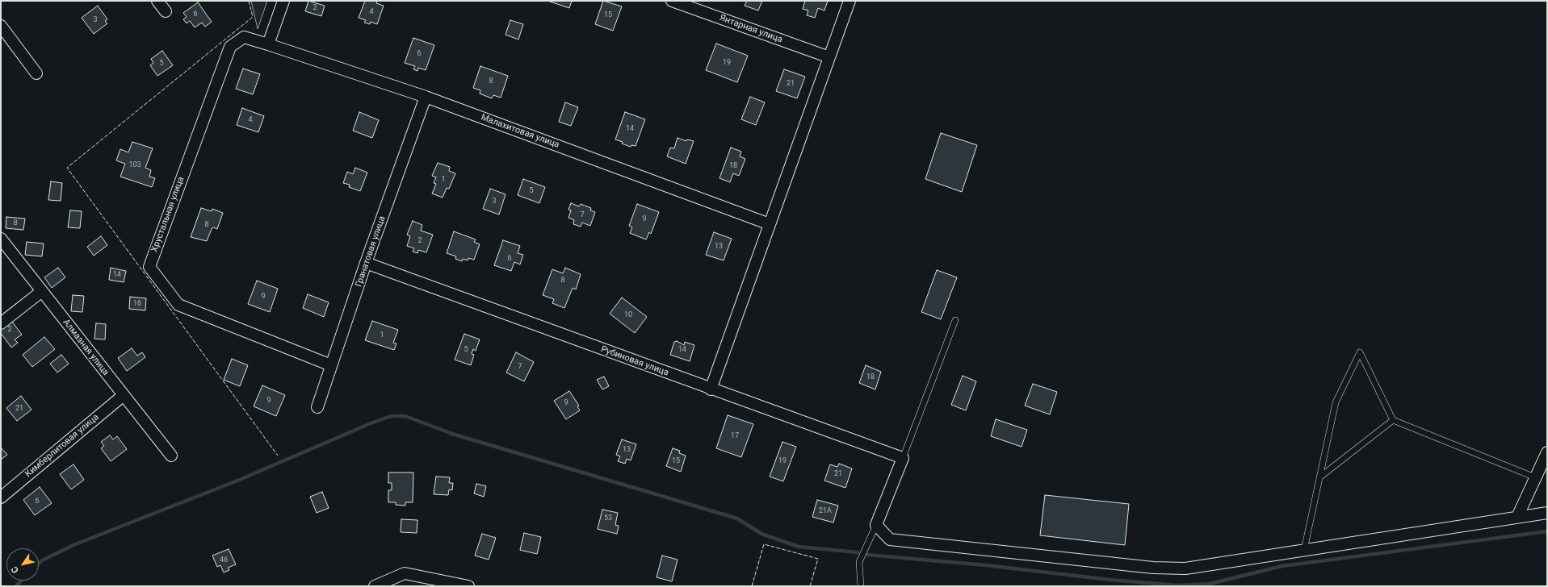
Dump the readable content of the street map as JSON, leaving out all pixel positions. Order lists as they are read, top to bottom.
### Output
{
  "streets": {
    "street": [
      "Янтарная улица",
      "Малахитовая улица",
      "Хрустальная улица",
      "Гранатовая улица",
      "Алмазная улица",
      "Рубиновая улица",
      "Кимберлитовая улица"
    ]
  },
  "crossings": [
    ["Малахитовая улица", "Хрустальная улица"],
    ["Малахитовая улица", "Гранатовая улица"],
    ["Хрустальная улица", "Гранатовая улица"],
    ["Гранатовая улица", "Рубиновая улица"],
    ["Алмазная улица", "Кимберлитовая улица"]
  ],
  "house_numbers": [
    "2",
    "4",
    "6",
    "15",
    "3",
    "6",
    "19",
    "5",
    "8",
    "21",
    "4",
    "14",
    "103",
    "18",
    "1",
    "5",
    "3",
    "7",
    "9",
    "8",
    "8",
    "2",
    "13",
    "6",
    "14",
    "8",
    "9",
    "16",
    "10",
    "2",
    "1",
    "5",
    "14",
    "7",
    "18",
    "9",
    "9",
    "21",
    "17",
    "13",
    "15",
    "19",
    "21",
    "6",
    "21А",
    "53",
    "46"
  ],
  "north": "bottom left"
}
